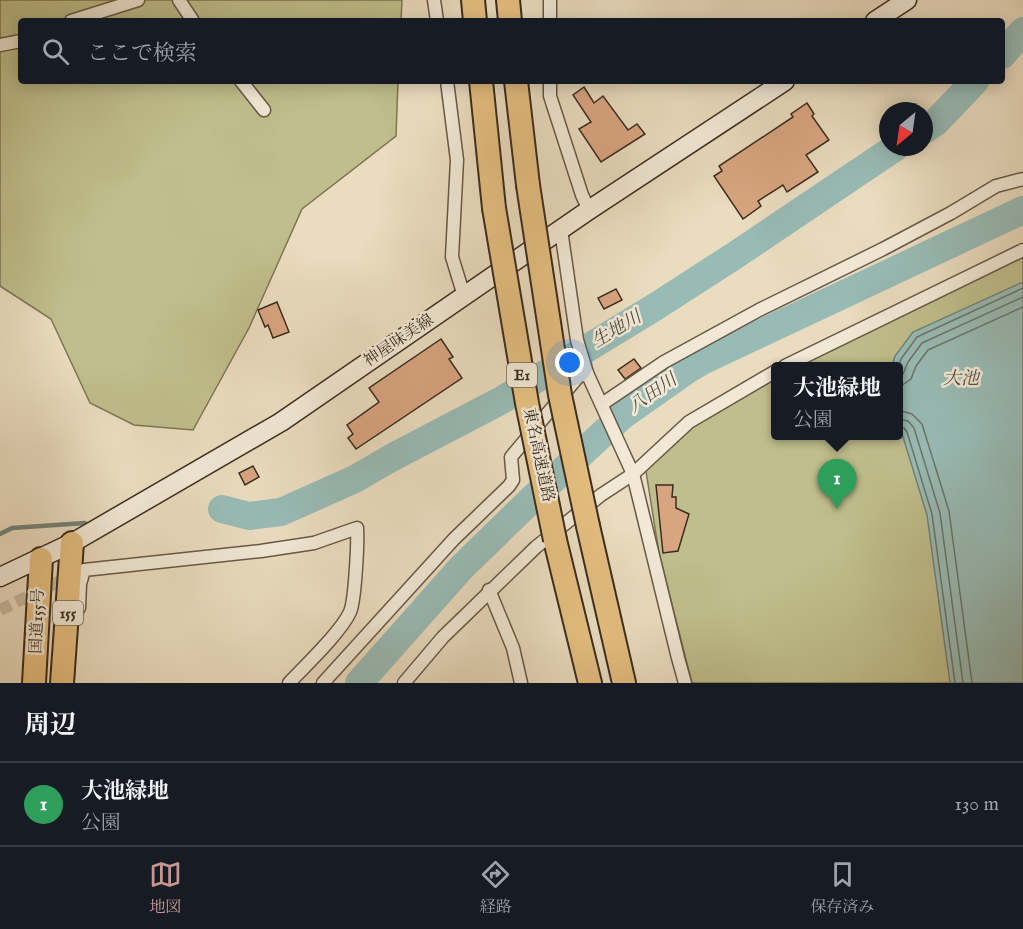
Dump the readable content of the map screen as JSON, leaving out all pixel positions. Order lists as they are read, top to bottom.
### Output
{
  "streets": {
    "highway": [
      "E1",
      "東名高速道路",
      "155",
      "国道155号"
    ],
    "main road": ["神屋味美線"]
  },
  "crossings": [
    ["神屋味美線", "国道155号"]
  ],
  "water": ["生地川", "大池", "八田川"],
  "north": "bottom left",
  "page": {
    "search": "ここで検索",
    "popup": ["大池緑地", "公園"],
    "pins": "1",
    "heading": "周辺",
    "list": [
      {
        "mark": "1",
        "name": "大池緑地",
        "note": "公園",
        "value": "130 m"
      }
    ],
    "nav": ["地図", "経路", "保存済み"]
  }
}
